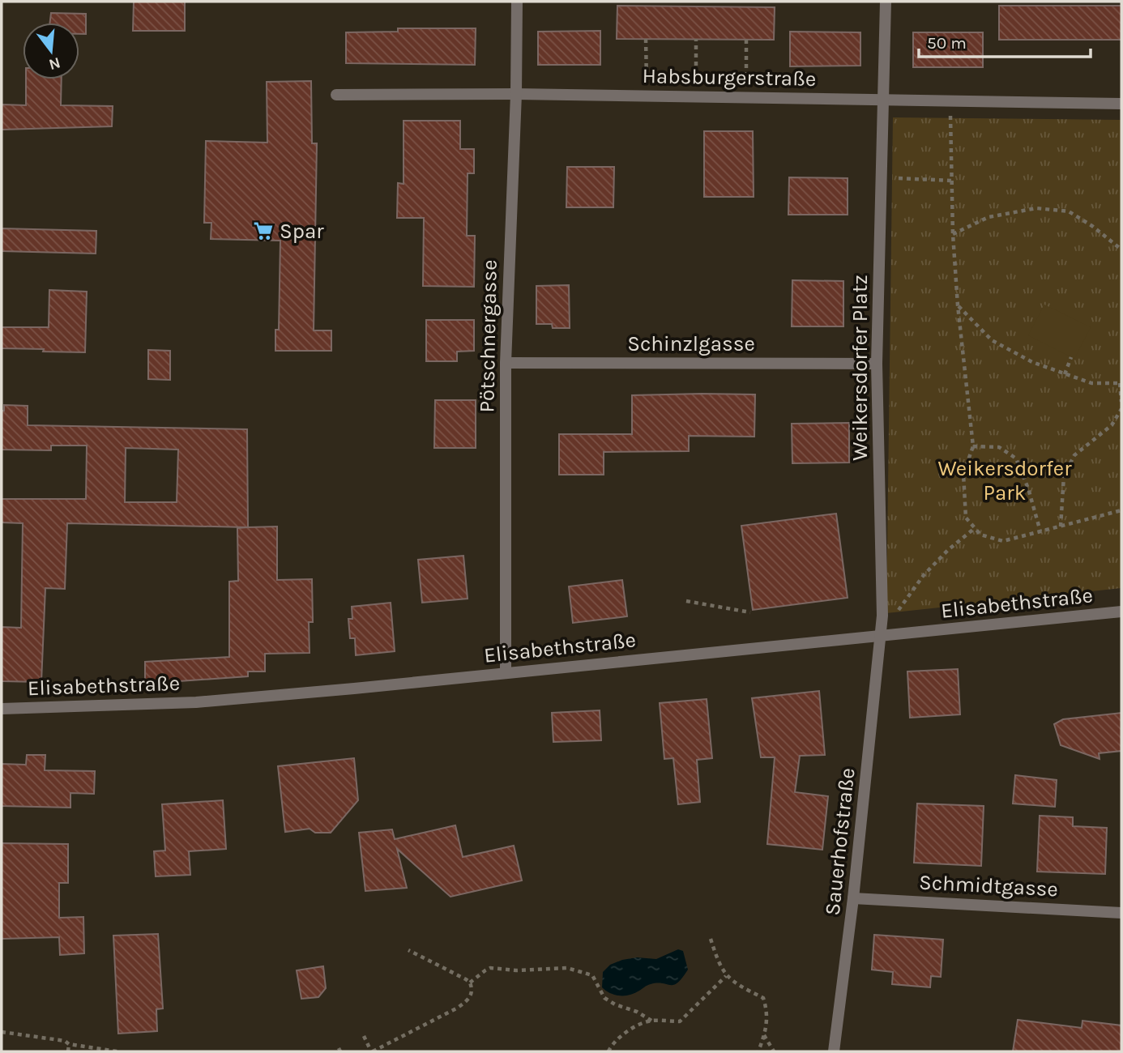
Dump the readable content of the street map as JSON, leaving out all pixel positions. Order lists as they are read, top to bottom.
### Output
{
  "streets": {
    "street": [
      "Habsburgerstraße",
      "Pötschnergasse",
      "Schinzlgasse",
      "Weikersdorfer Platz",
      "Elisabethstraße",
      "Sauerhofstraße",
      "Schmidtgasse"
    ]
  },
  "crossings": [
    ["Habsburgerstraße", "Pötschnergasse"],
    ["Habsburgerstraße", "Weikersdorfer Platz"],
    ["Pötschnergasse", "Schinzlgasse"],
    ["Pötschnergasse", "Elisabethstraße"],
    ["Schinzlgasse", "Weikersdorfer Platz"],
    ["Weikersdorfer Platz", "Elisabethstraße"],
    ["Weikersdorfer Platz", "Sauerhofstraße"],
    ["Elisabethstraße", "Sauerhofstraße"],
    ["Sauerhofstraße", "Schmidtgasse"]
  ],
  "parks": ["Weikersdorfer Park"],
  "places": {
    "supermarket": ["Spar"]
  },
  "scale_bar": "50 m",
  "north": "bottom"
}
